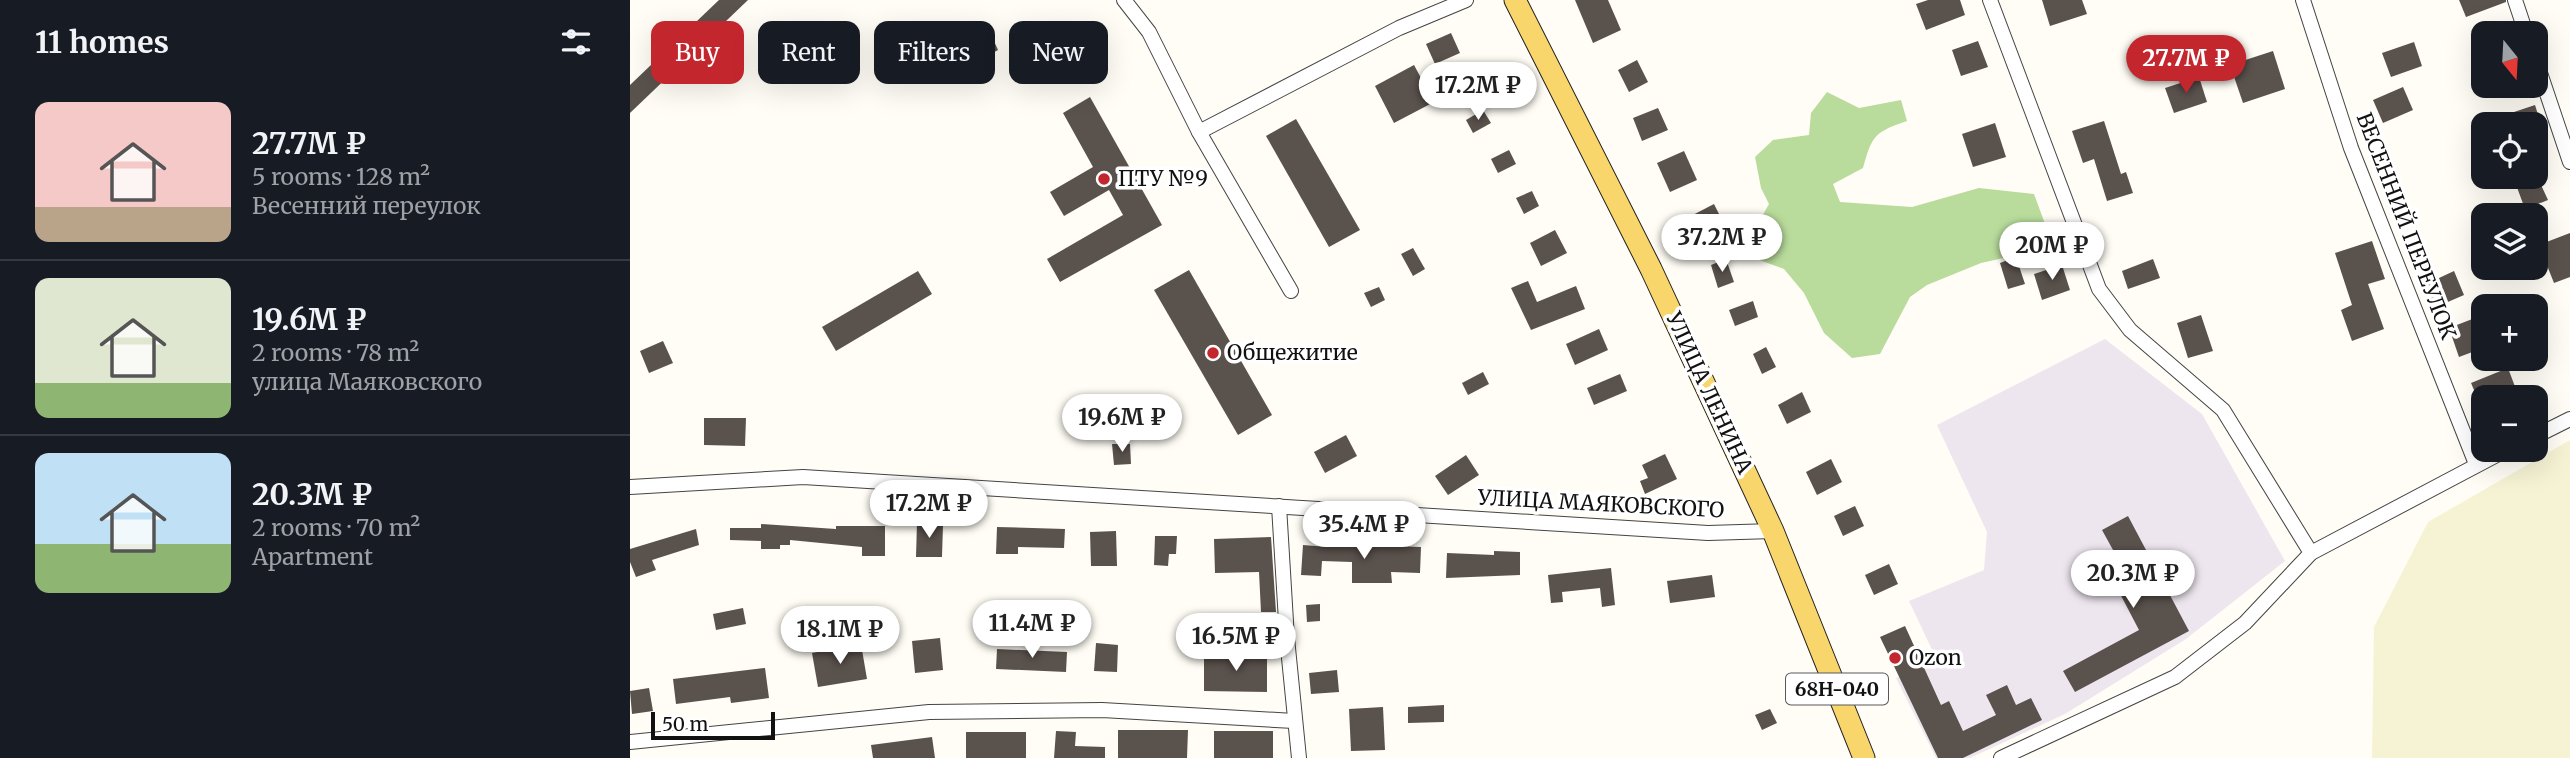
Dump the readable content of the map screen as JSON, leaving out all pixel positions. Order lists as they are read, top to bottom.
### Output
{
  "streets": {
    "main road": ["УЛИЦА ЛЕНИНА", "68Н-040"],
    "street": ["ВЕСЕННИЙ ПЕРЕУЛОК", "УЛИЦА МАЯКОВСКОГО"]
  },
  "crossings": [
    ["УЛИЦА ЛЕНИНА", "УЛИЦА МАЯКОВСКОГО"]
  ],
  "places": ["ПТУ №9", "Общежитие", "Ozon"],
  "scale_bar": "50 m",
  "north": "bottom",
  "page": {
    "heading": "11 homes",
    "map_buttons": ["+", "−"],
    "chip": [
      "Buy",
      "Rent",
      "Filters",
      "New"
    ],
    "price": [
      "27.7M ₽",
      "17.2M ₽",
      "37.2M ₽",
      "20M ₽",
      "19.6M ₽",
      "17.2M ₽",
      "35.4M ₽",
      "20.3M ₽",
      "11.4M ₽",
      "18.1M ₽",
      "16.5M ₽"
    ],
    "list": [
      {
        "name": "27.7M ₽",
        "note": "5 rooms · 128 m² · Весенний переулок"
      },
      {
        "name": "19.6M ₽",
        "note": "2 rooms · 78 m² · улица Маяковского"
      },
      {
        "name": "20.3M ₽",
        "note": "2 rooms · 70 m² · Apartment"
      }
    ],
    "scale": "50 m"
  }
}
